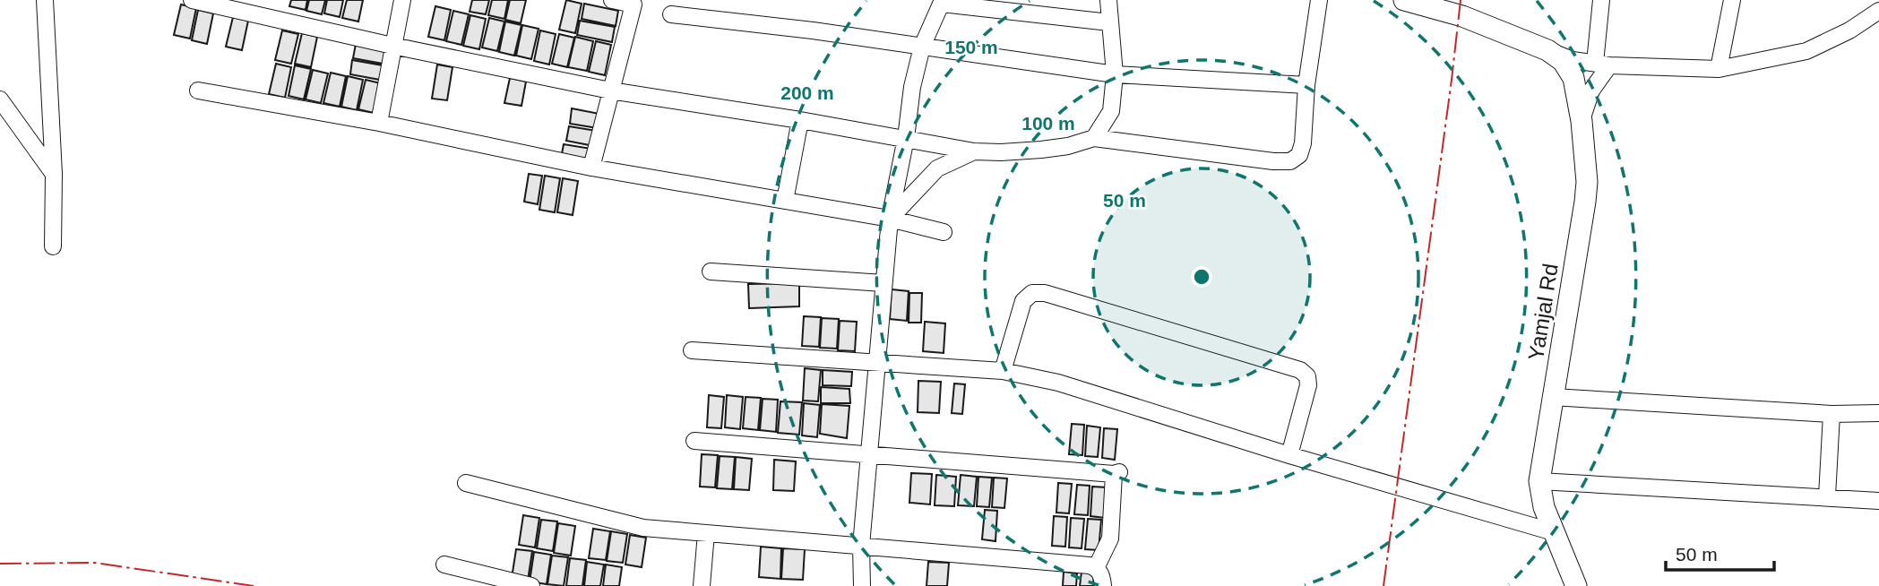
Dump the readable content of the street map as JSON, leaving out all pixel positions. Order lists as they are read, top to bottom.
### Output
{
  "streets": {
    "main road": ["Yamjal Rd"]
  },
  "scale_bar": "50 m",
  "rings": [
    "150 m",
    "200 m",
    "100 m",
    "50 m"
  ]
}
